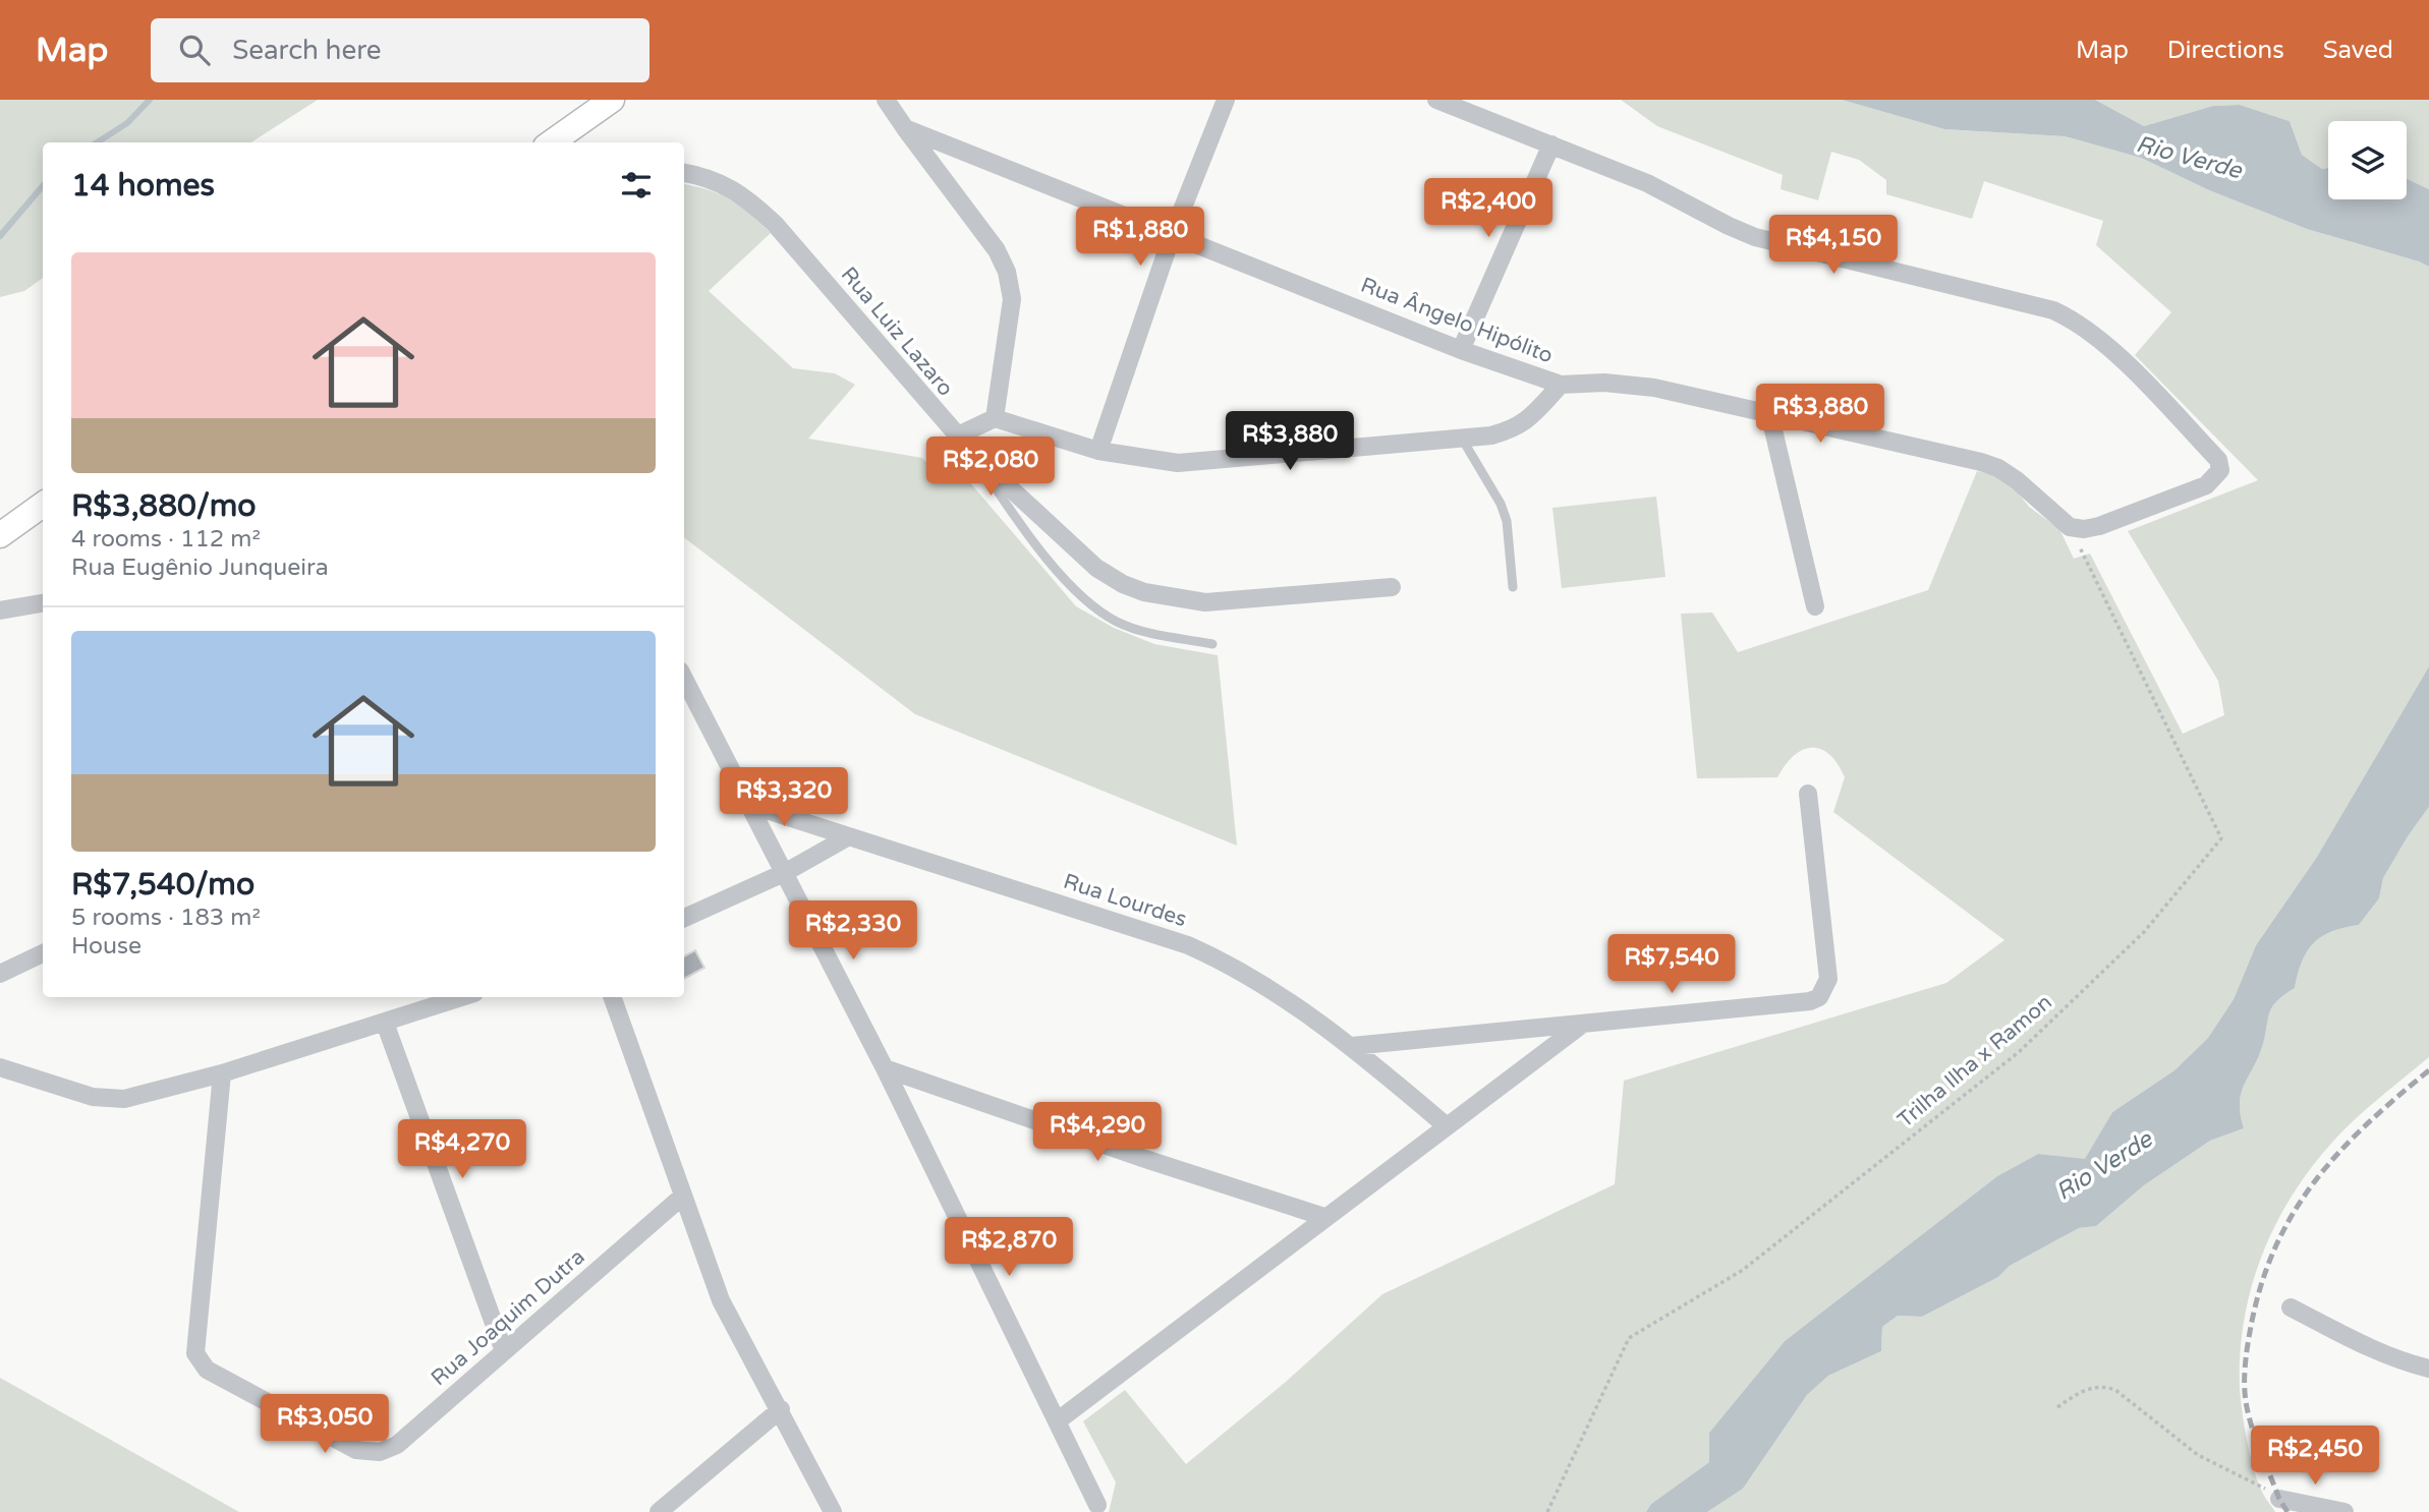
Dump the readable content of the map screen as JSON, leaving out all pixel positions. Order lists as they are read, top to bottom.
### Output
{
  "streets": {
    "street": [
      "Rua Ângelo Hipólito",
      "Rua Luiz Lazaro",
      "Rua Lourdes",
      "Rua Joaquim Dutra"
    ],
    "path": ["Trilha Ilha x Ramon"]
  },
  "crossings": [
    ["Rua Ângelo Hipólito", "Trilha Ilha x Ramon"]
  ],
  "water": ["Rio Verde"],
  "page": {
    "header": "Map",
    "search": "Search here",
    "nav": ["Map", "Directions", "Saved"],
    "heading": "14 homes",
    "price": [
      "R$2,400",
      "R$1,880",
      "R$4,150",
      "R$3,880",
      "R$3,880",
      "R$2,080",
      "R$3,320",
      "R$2,330",
      "R$7,540",
      "R$4,290",
      "R$4,270",
      "R$2,870",
      "R$3,050",
      "R$2,450"
    ],
    "list": [
      {
        "name": "R$3,880/mo",
        "note": "4 rooms · 112 m² · Rua Eugênio Junqueira"
      },
      {
        "name": "R$7,540/mo",
        "note": "5 rooms · 183 m² · House"
      }
    ]
  }
}
